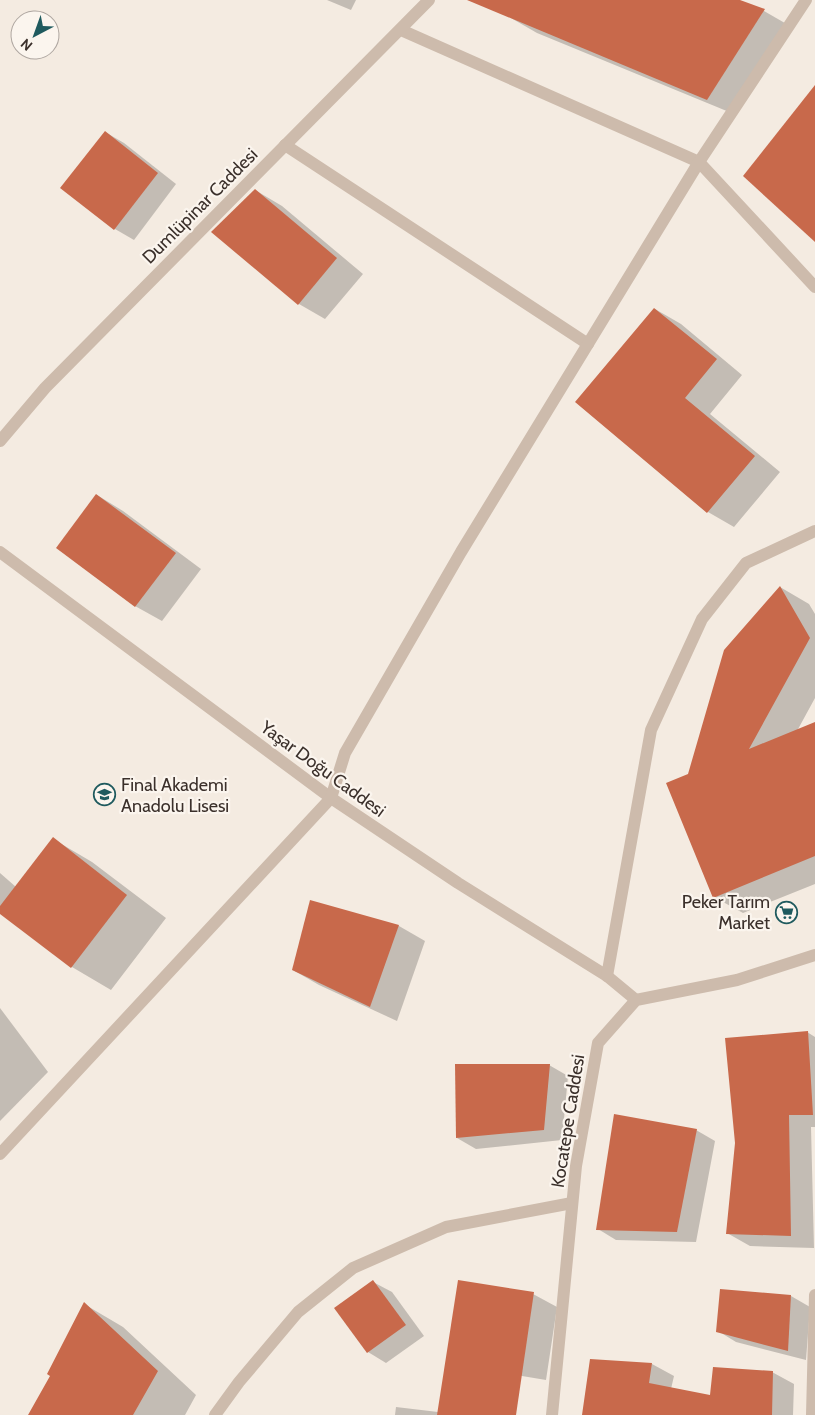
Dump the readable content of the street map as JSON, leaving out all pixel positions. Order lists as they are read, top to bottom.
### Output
{
  "streets": {
    "street": ["Dumlüpinar Caddesi", "Yaşar Doğu Caddesi", "Kocatepe Caddesi"]
  },
  "crossings": [
    ["Yaşar Doğu Caddesi", "Kocatepe Caddesi"]
  ],
  "places": {
    "school or university": ["Final Akademi Anadolu Lisesi"],
    "supermarket": ["Peker Tarım Market"]
  },
  "north": "bottom left"
}
